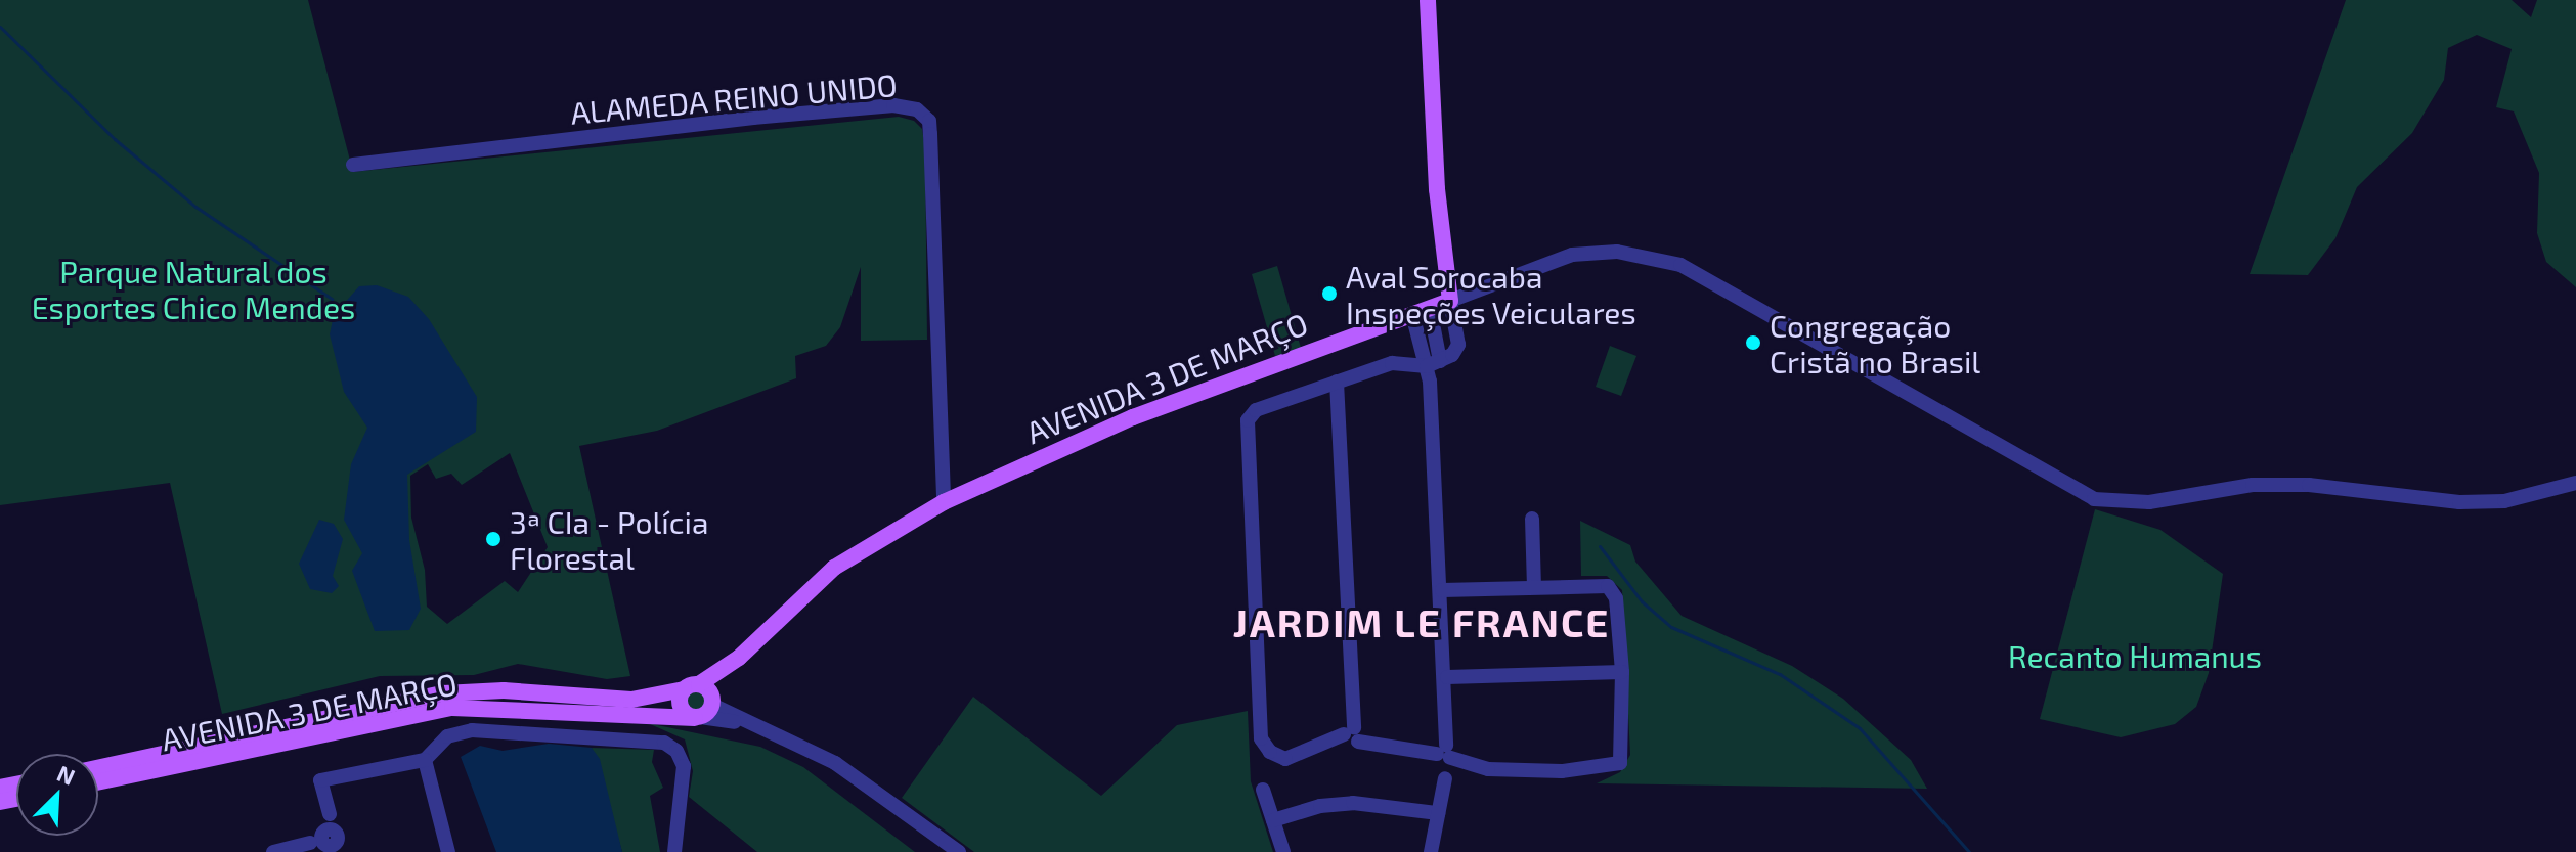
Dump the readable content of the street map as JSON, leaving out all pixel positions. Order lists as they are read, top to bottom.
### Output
{
  "streets": {
    "main road": ["AVENIDA 3 DE MARÇO"],
    "street": ["ALAMEDA REINO UNIDO"]
  },
  "crossings": [
    ["ALAMEDA REINO UNIDO", "AVENIDA 3 DE MARÇO"]
  ],
  "districts": ["JARDIM LE FRANCE"],
  "parks": ["Parque Natural dos Esportes Chico Mendes", "Recanto Humanus"],
  "places": ["Aval Sorocaba Inspeções Veiculares", "Congregação Cristã no Brasil", "3ª CIa - Polícia Florestal"],
  "north": "top right"
}
